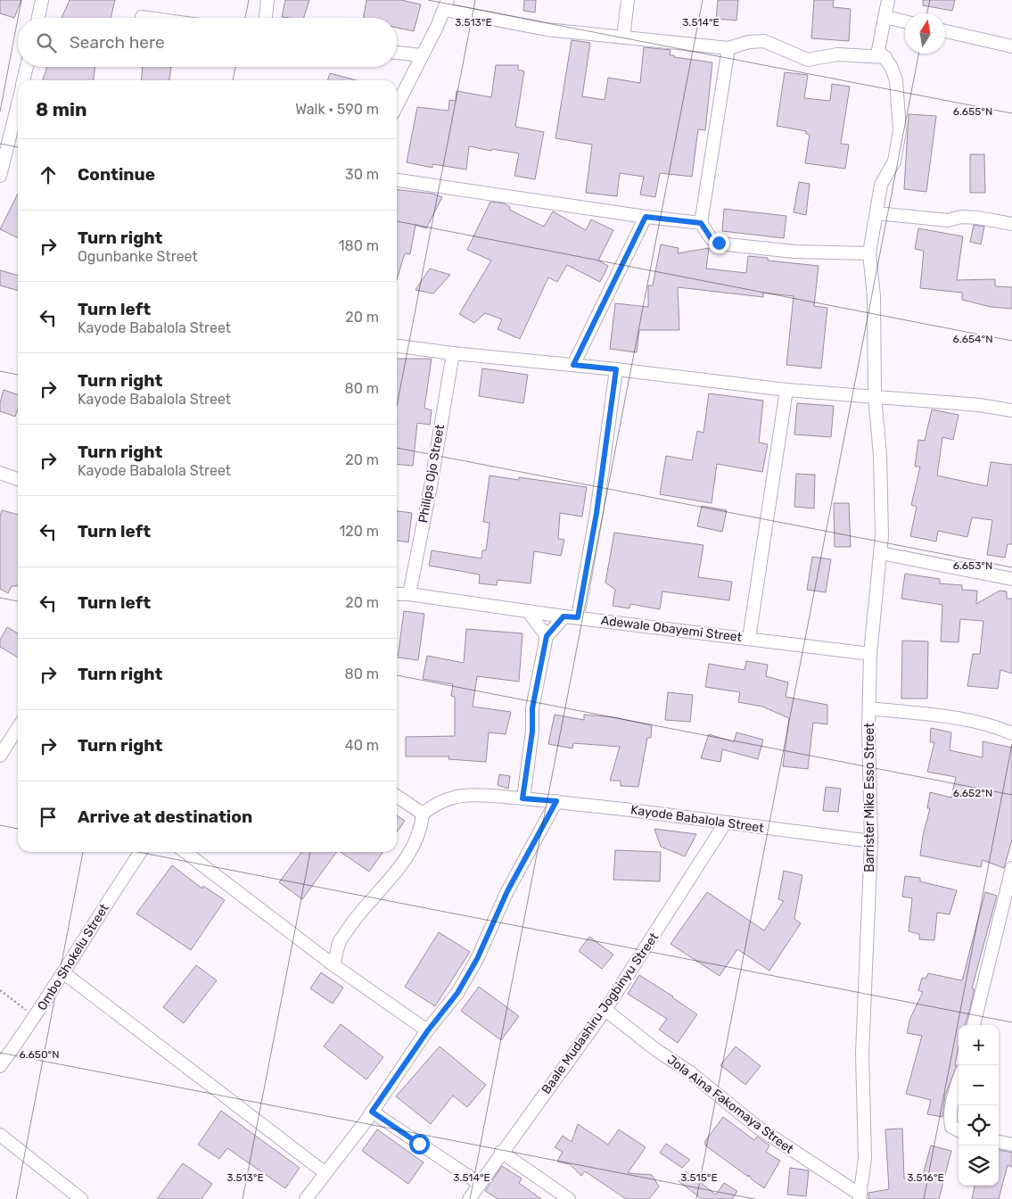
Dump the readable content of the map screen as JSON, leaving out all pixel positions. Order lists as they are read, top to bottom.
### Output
{
  "streets": {
    "street": [
      "Philips Ojo Street",
      "Adewale Obayemi Street",
      "Barrister Mike Esso Street",
      "Kayode Babalola Street",
      "Ombo Shokelu Street",
      "Baale Mudashiru Jogbinyu Street",
      "Jola Aina Fakomaya Street"
    ]
  },
  "crossings": [
    ["Philips Ojo Street", "Adewale Obayemi Street"],
    ["Adewale Obayemi Street", "Barrister Mike Esso Street"],
    ["Barrister Mike Esso Street", "Kayode Babalola Street"],
    ["Barrister Mike Esso Street", "Jola Aina Fakomaya Street"],
    ["Kayode Babalola Street", "Baale Mudashiru Jogbinyu Street"],
    ["Baale Mudashiru Jogbinyu Street", "Jola Aina Fakomaya Street"]
  ],
  "north": "top",
  "page": {
    "search": "Search here",
    "heading": ["8 min", "Walk · 590 m"],
    "list": [
      ["Continue", "30 m"],
      ["Turn right", "Ogunbanke Street", "180 m"],
      ["Turn left", "Kayode Babalola Street", "20 m"],
      ["Turn right", "Kayode Babalola Street", "80 m"],
      ["Turn right", "Kayode Babalola Street", "20 m"],
      ["Turn left", "120 m"],
      ["Turn left", "20 m"],
      ["Turn right", "80 m"],
      ["Turn right", "40 m"],
      "Arrive at destination"
    ],
    "map_buttons": ["+", "−"]
  },
  "coordinates": [
    "3.513°E",
    "3.514°E",
    "6.655°N",
    "6.654°N",
    "6.653°N",
    "6.652°N",
    "6.650°N",
    "3.515°E",
    "3.516°E"
  ]
}
